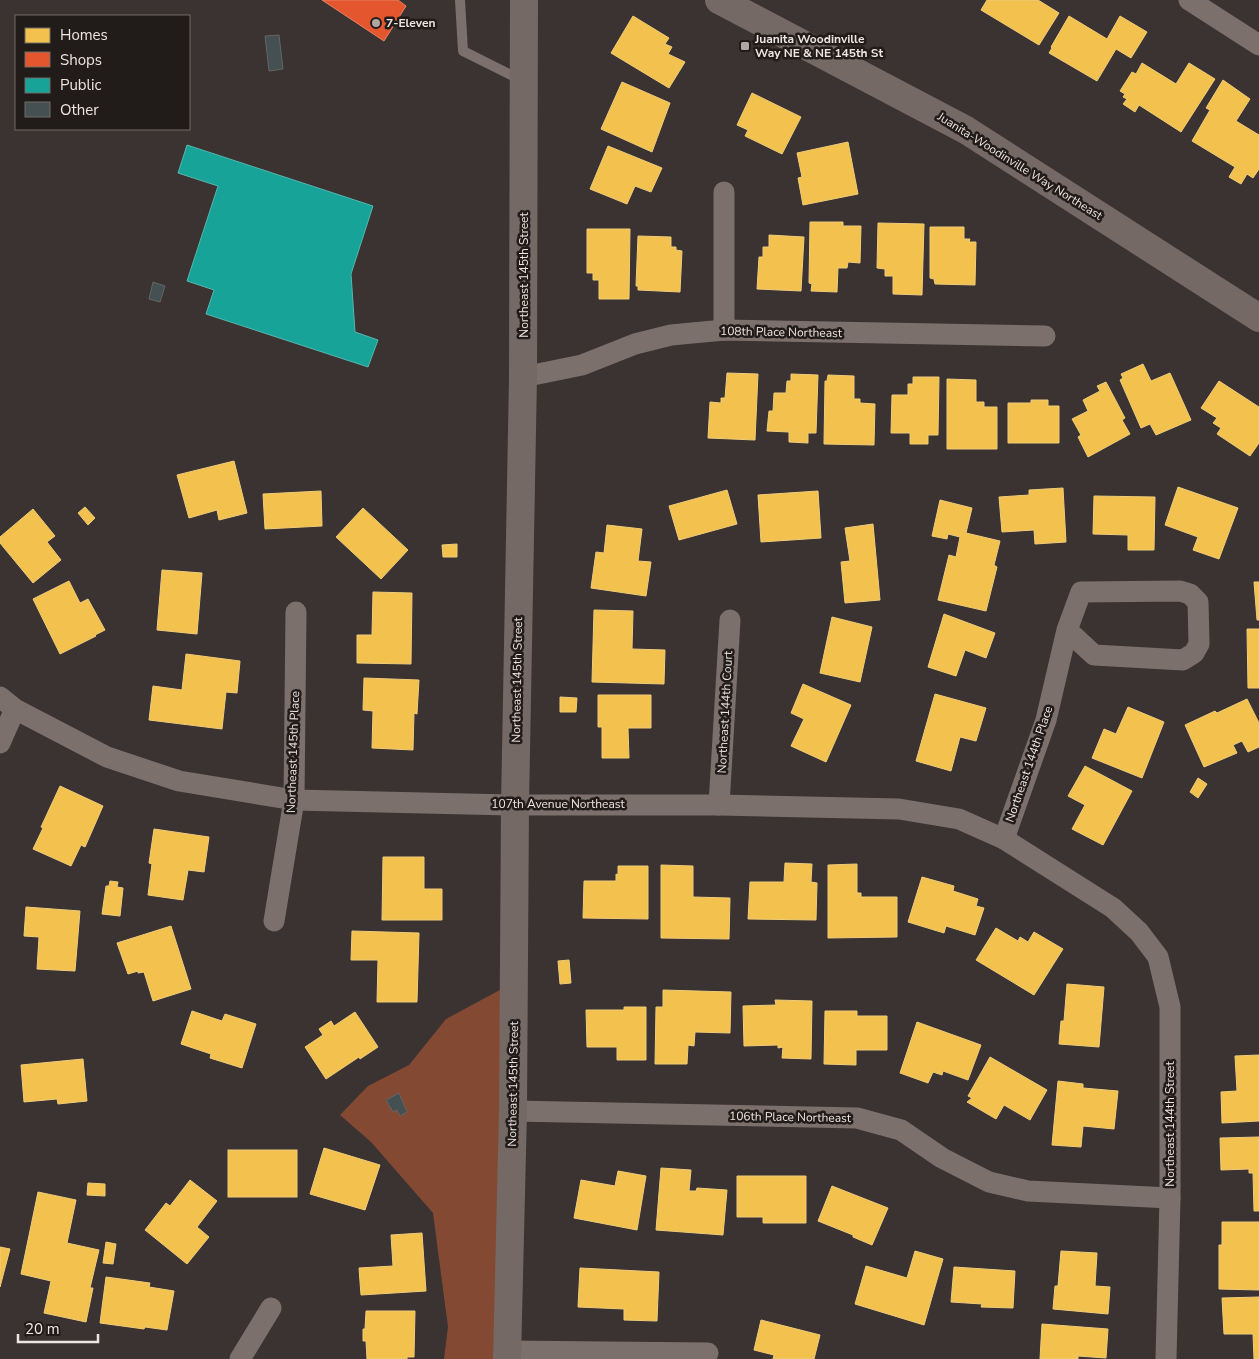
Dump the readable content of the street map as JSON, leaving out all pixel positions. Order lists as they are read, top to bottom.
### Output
{
  "streets": {
    "street": [
      "Juanita-Woodinville Way Northeast",
      "Northeast 145th Street",
      "108th Place Northeast",
      "Northeast 144th Court",
      "Northeast 145th Place",
      "Northeast 144th Place",
      "107th Avenue Northeast",
      "106th Place Northeast",
      "Northeast 144th Street"
    ]
  },
  "crossings": [
    ["Northeast 145th Street", "108th Place Northeast"],
    ["Northeast 145th Street", "107th Avenue Northeast"],
    ["Northeast 145th Street", "106th Place Northeast"],
    ["Northeast 144th Court", "107th Avenue Northeast"],
    ["Northeast 145th Place", "107th Avenue Northeast"],
    ["Northeast 144th Place", "107th Avenue Northeast"],
    ["107th Avenue Northeast", "Northeast 144th Street"],
    ["106th Place Northeast", "Northeast 144th Street"]
  ],
  "places": {
    "other": ["7-Eleven"],
    "transit": ["Juanita Woodinville Way NE & NE 145th St"]
  },
  "legend": [
    "Homes",
    "Shops",
    "Public",
    "Other"
  ],
  "scale_bar": "20 m"
}
